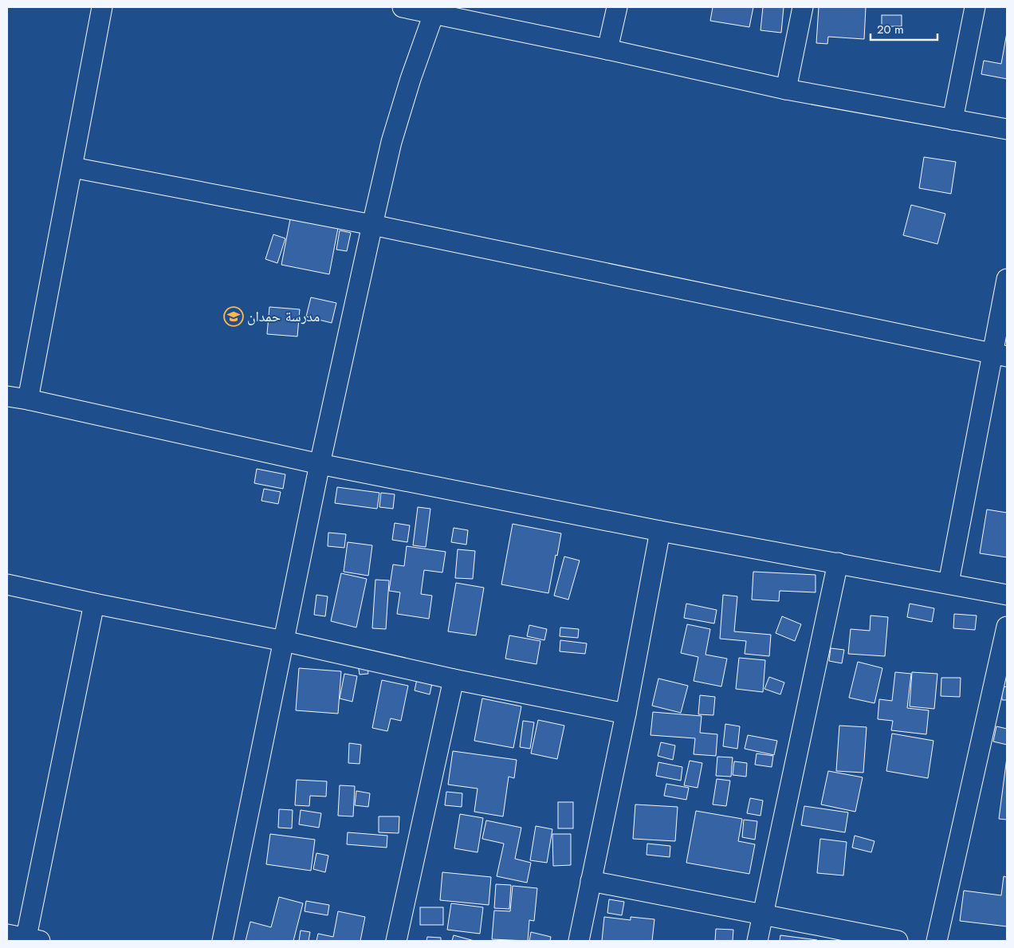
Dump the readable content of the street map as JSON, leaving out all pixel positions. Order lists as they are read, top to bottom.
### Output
{
  "places": {
    "school or university": ["مدرسة حمدان"]
  },
  "scale_bar": "20 m"
}
